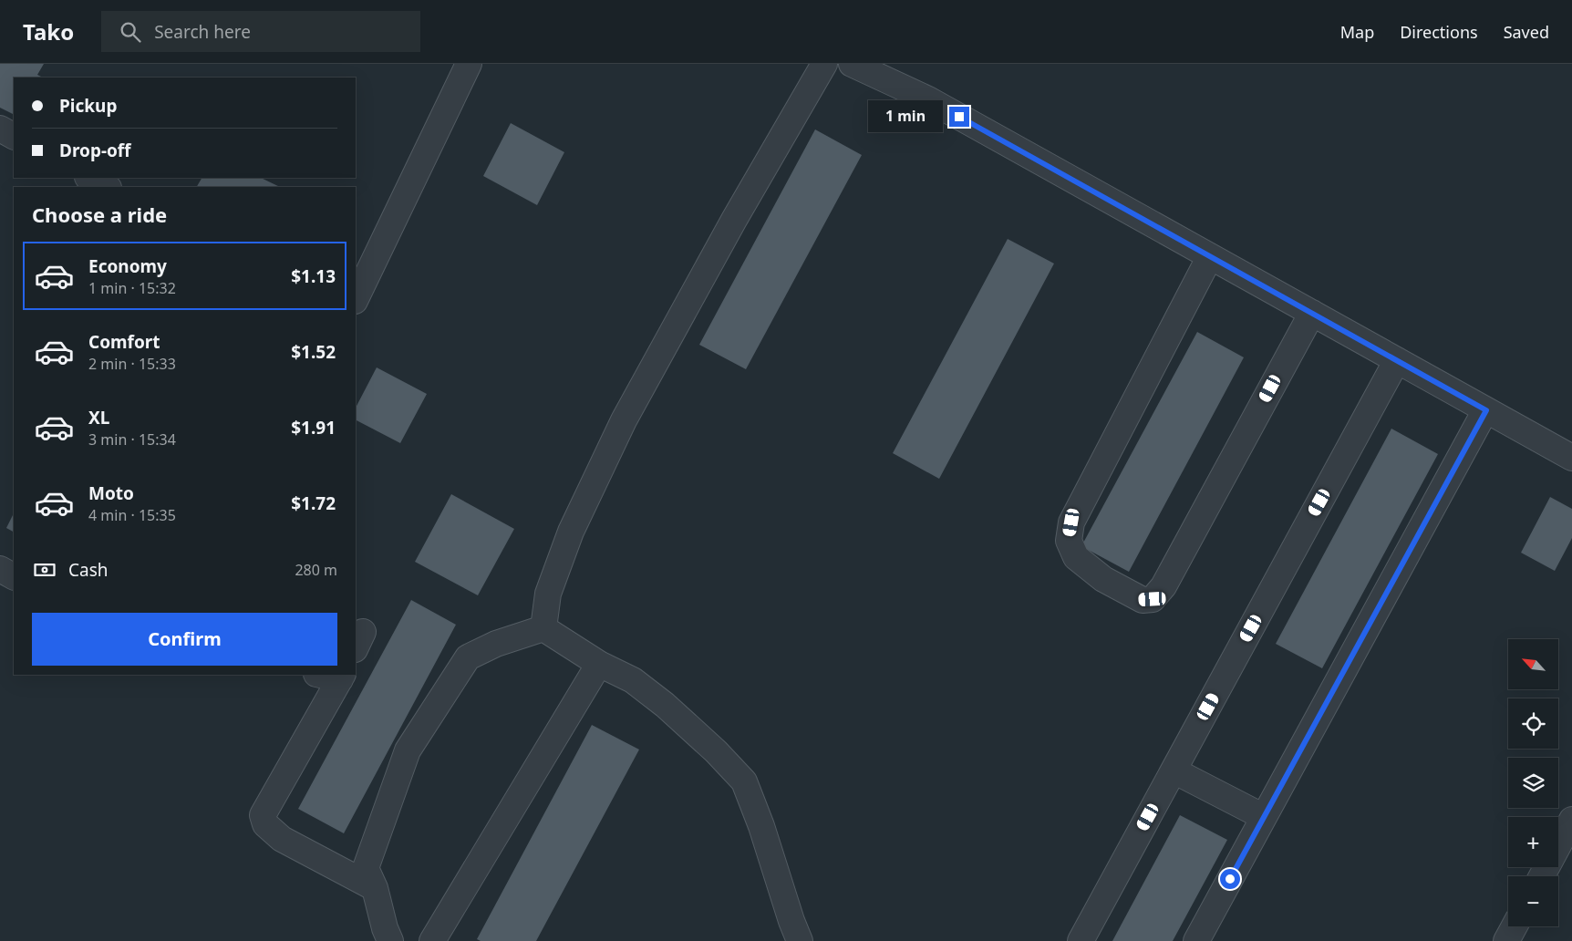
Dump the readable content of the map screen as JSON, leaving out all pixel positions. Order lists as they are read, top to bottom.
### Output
{
  "north": "top left",
  "page": {
    "header": "Tako",
    "search": "Search here",
    "nav": ["Map", "Directions", "Saved"],
    "banner": ["Pickup", "Drop-off"],
    "bubble": "1 min",
    "heading": "Choose a ride",
    "list": [
      {
        "name": "Economy",
        "note": "1 min · 15:32",
        "value": "$1.13"
      },
      {
        "name": "Comfort",
        "note": "2 min · 15:33",
        "value": "$1.52"
      },
      {
        "name": "XL",
        "note": "3 min · 15:34",
        "value": "$1.91"
      },
      {
        "name": "Moto",
        "note": "4 min · 15:35",
        "value": "$1.72"
      }
    ],
    "pay": ["Cash", "280 m"],
    "buttons": "Confirm",
    "map_buttons": ["+", "−"]
  }
}
